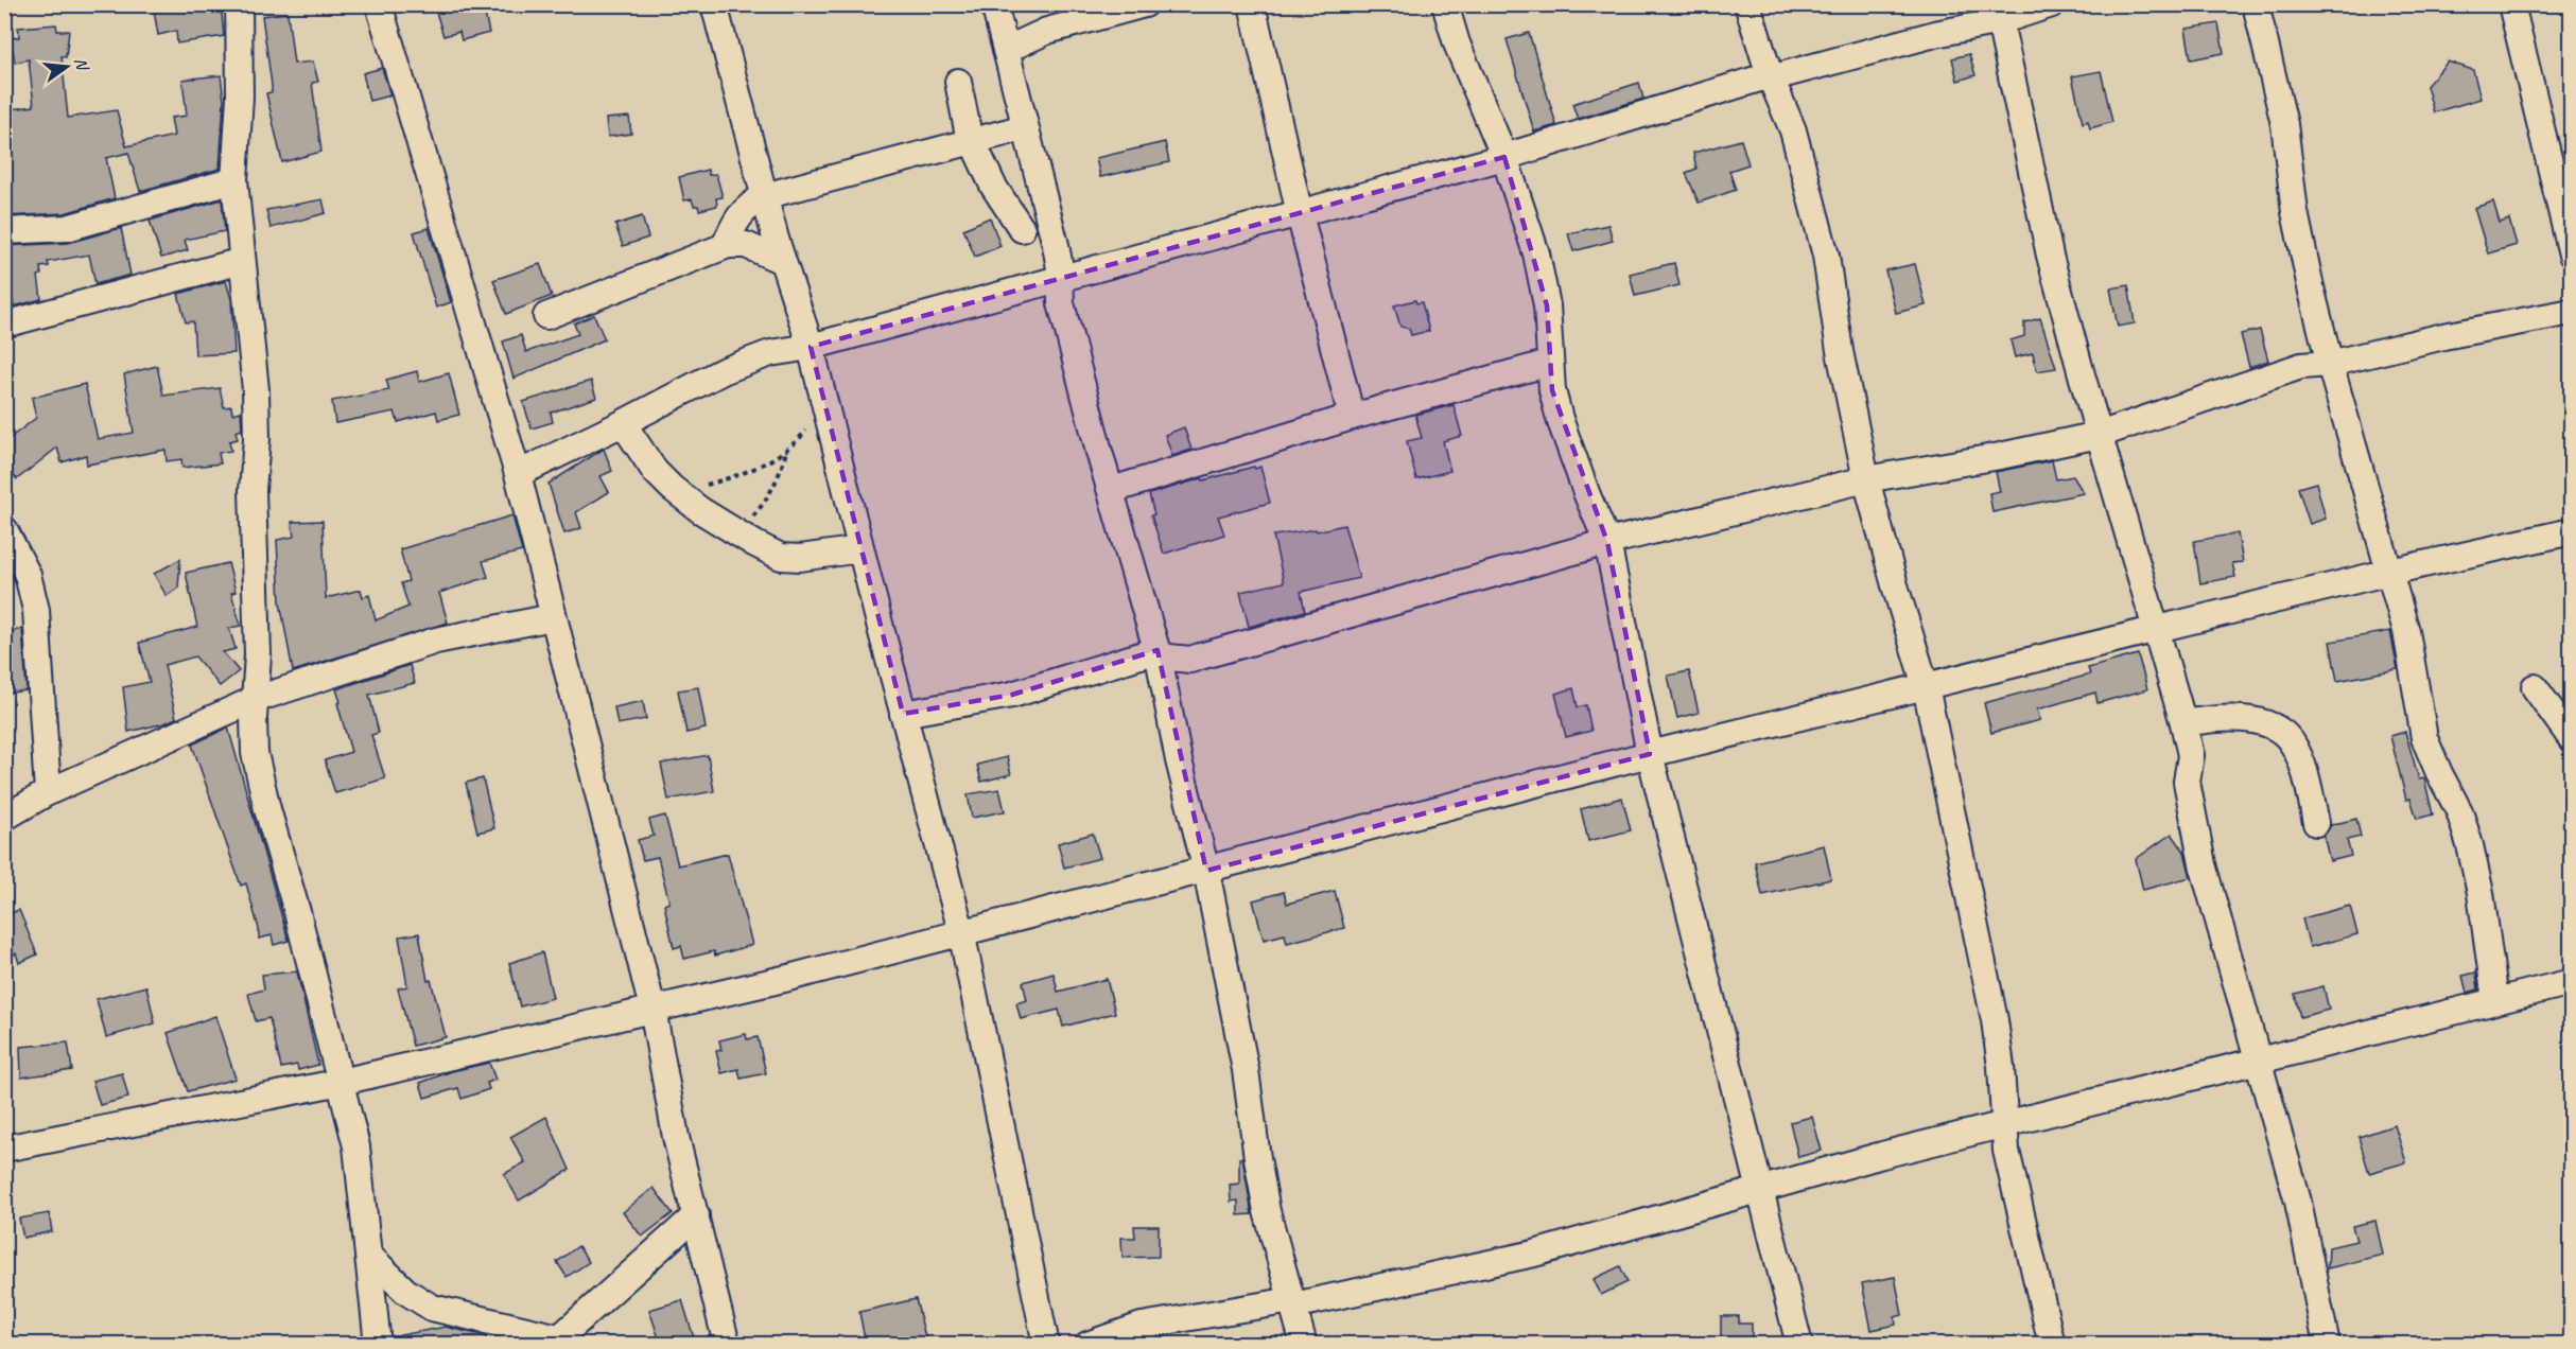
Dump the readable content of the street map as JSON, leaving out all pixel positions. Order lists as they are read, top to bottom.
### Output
{
  "north": "right"
}
